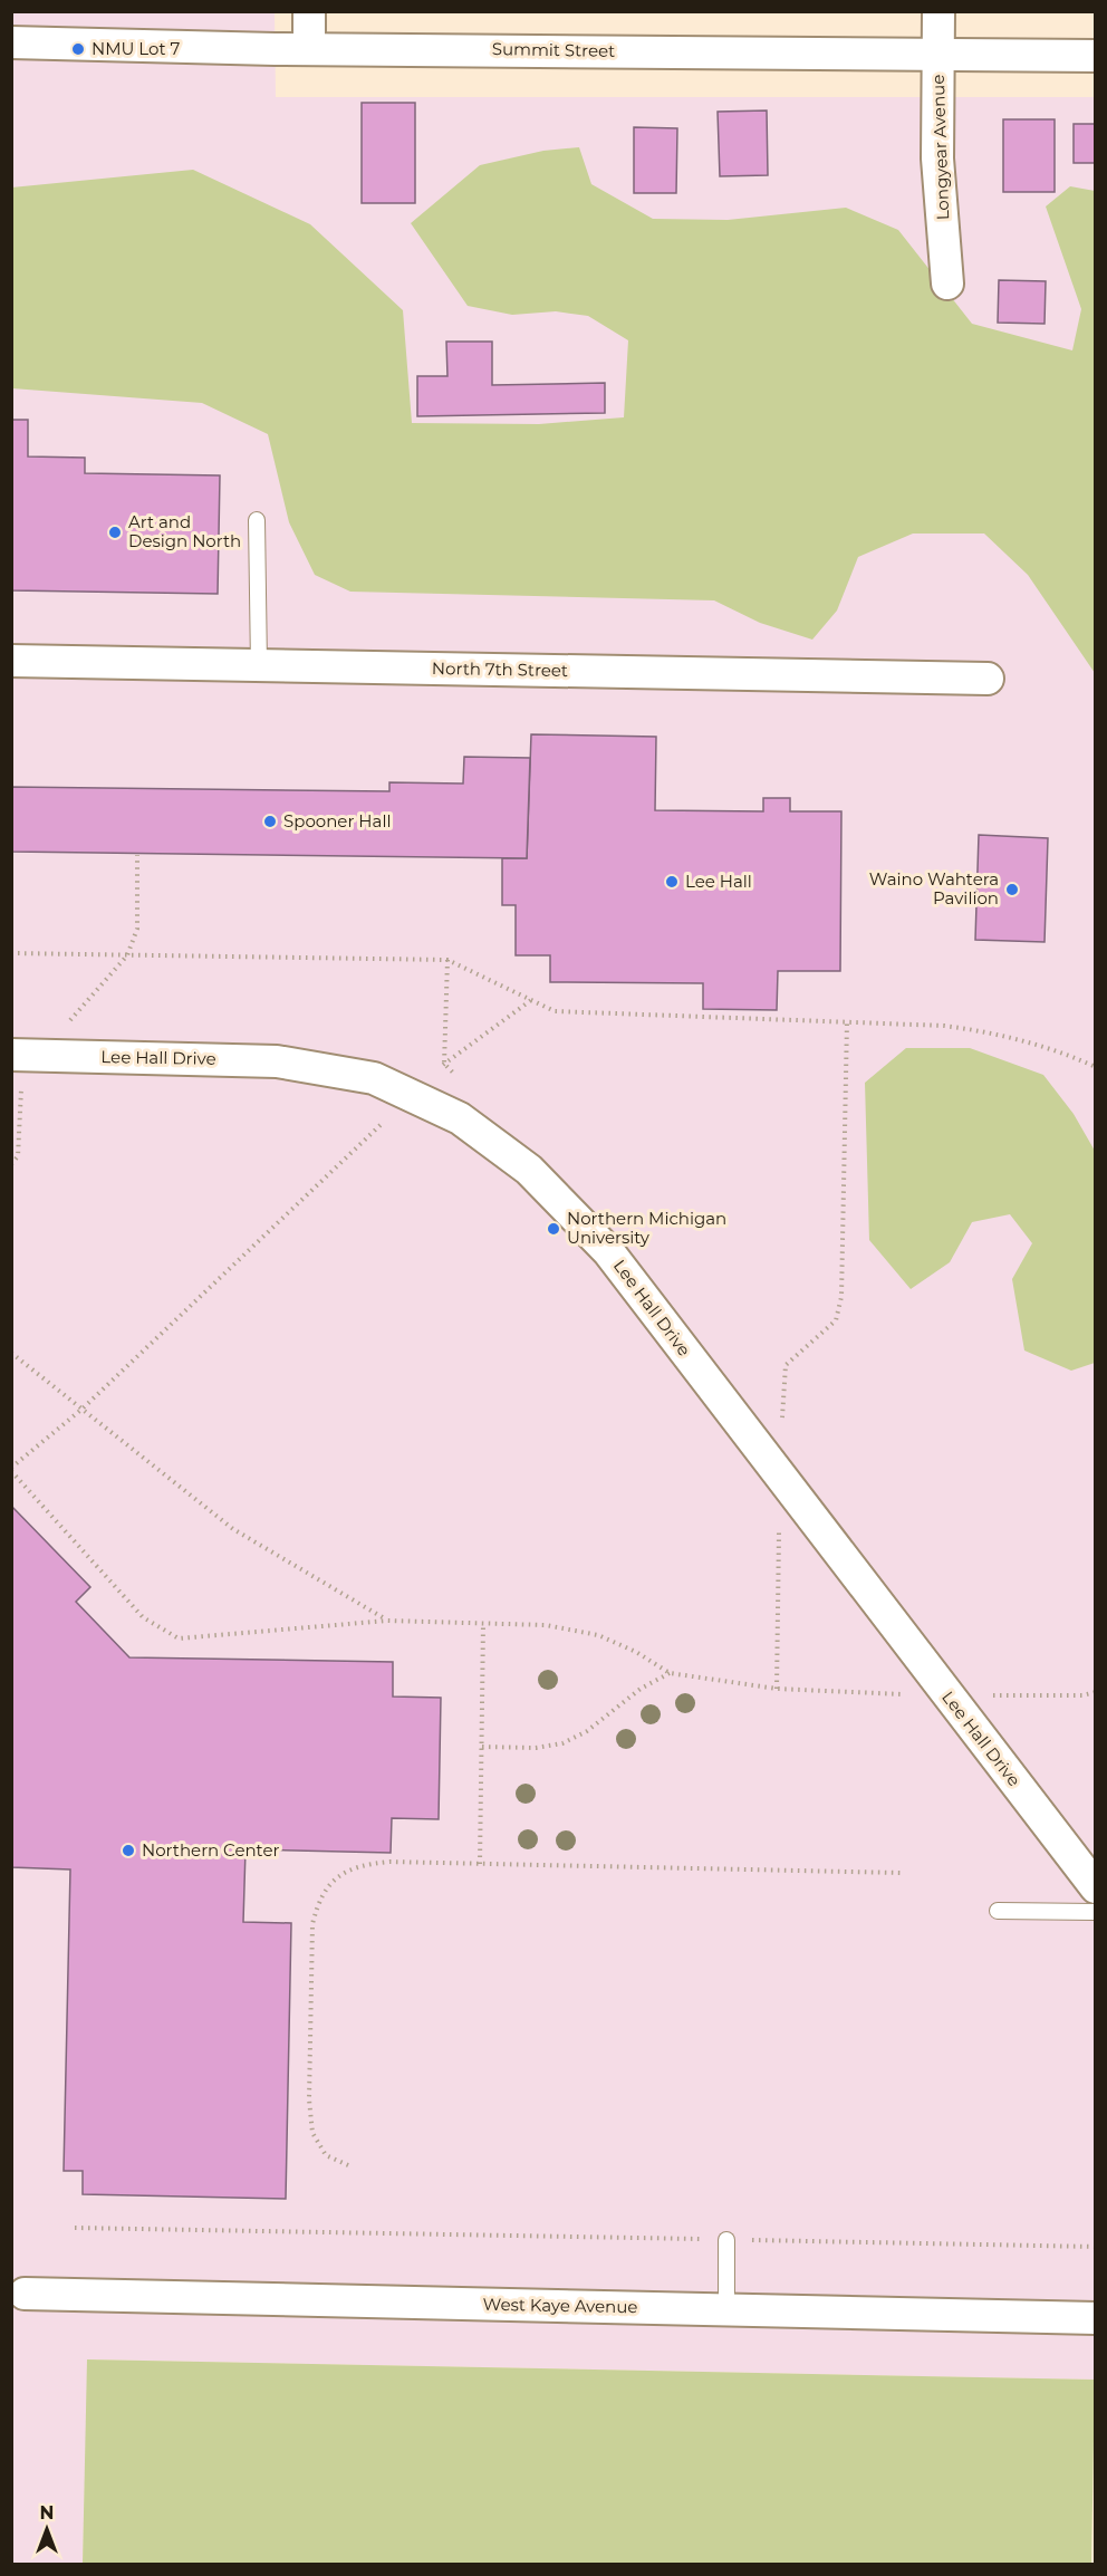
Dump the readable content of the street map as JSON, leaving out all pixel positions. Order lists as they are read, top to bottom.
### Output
{
  "streets": {
    "street": [
      "Summit Street",
      "Longyear Avenue",
      "North 7th Street",
      "Lee Hall Drive",
      "West Kaye Avenue"
    ]
  },
  "crossings": [
    ["Summit Street", "Longyear Avenue"]
  ],
  "places": [
    "NMU Lot 7",
    "Art and Design North",
    "Spooner Hall",
    "Lee Hall",
    "Waino Wahtera Pavilion",
    "Northern Michigan University",
    "Northern Center"
  ],
  "north": "top"
}
